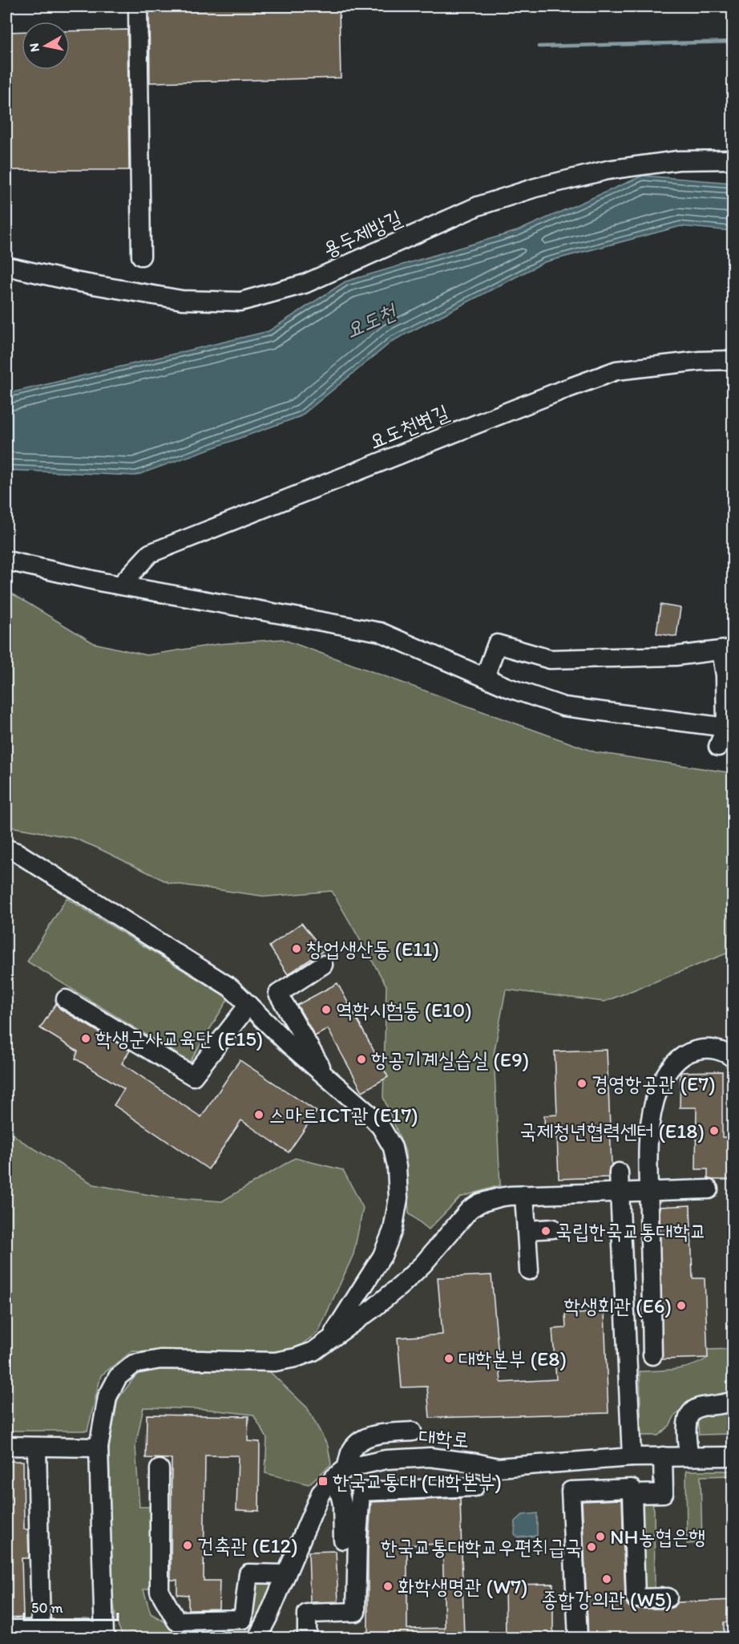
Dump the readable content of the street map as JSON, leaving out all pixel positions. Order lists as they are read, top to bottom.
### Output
{
  "streets": {
    "street": ["용두제방길", "요도천변길", "대학로"]
  },
  "water": ["요도천"],
  "places": {
    "other": [
      "창업생산동 (E11)",
      "역학시험동 (E10)",
      "학생군사교육단 (E15)",
      "항공기계실습실 (E9)",
      "경영항공관 (E7)",
      "스마트ICT관 (E17)",
      "국제청년협력센터 (E18)",
      "국립한국교통대학교",
      "학생회관 (E6)",
      "대학본부 (E8)",
      "NH농협은행",
      "건축관 (E12)",
      "한국교통대학교우편취급국",
      "종합강의관 (W5)",
      "화학생명관 (W7)"
    ],
    "transit": ["한국교통대 (대학본부)"]
  },
  "scale_bar": "50 m",
  "north": "left"
}
